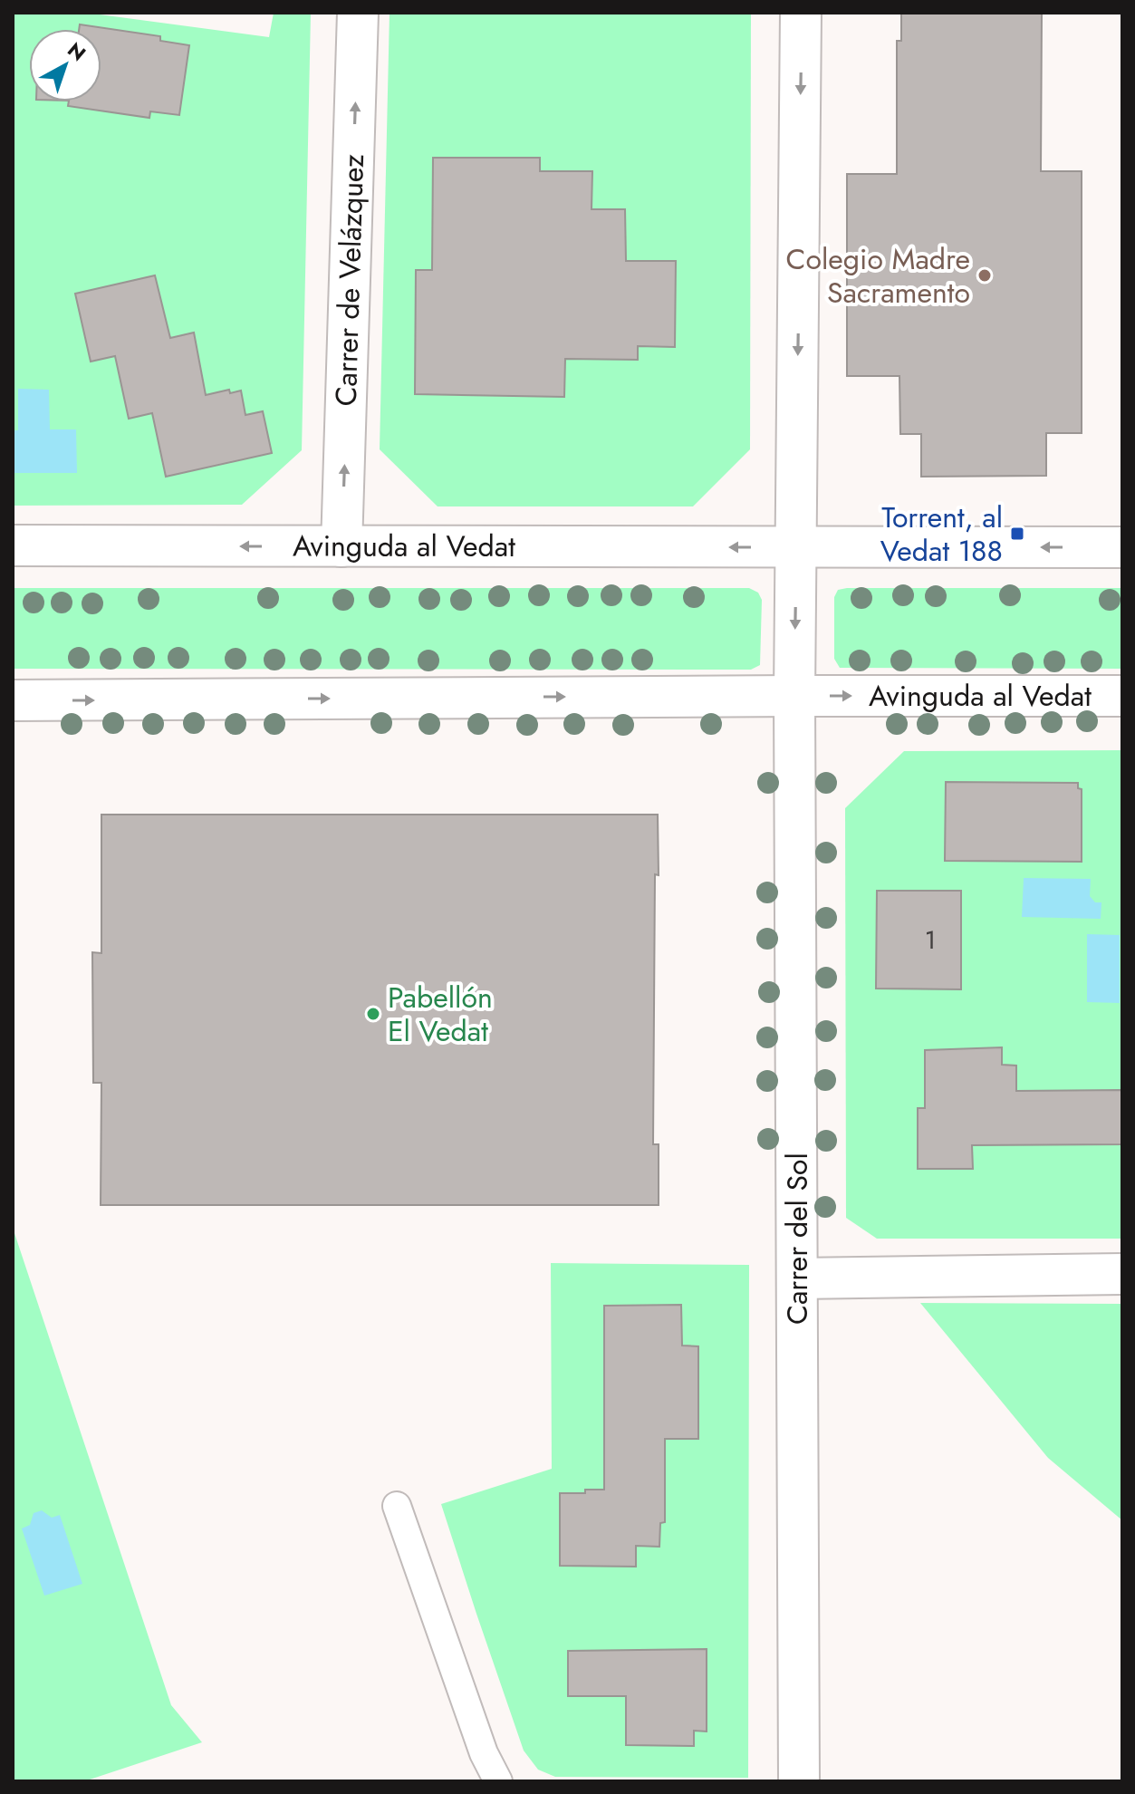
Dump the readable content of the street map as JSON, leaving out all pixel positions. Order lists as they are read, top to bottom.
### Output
{
  "streets": {
    "street": ["Carrer de Velázquez", "Avinguda al Vedat", "Carrer del Sol"]
  },
  "crossings": [
    ["Carrer de Velázquez", "Avinguda al Vedat"],
    ["Avinguda al Vedat", "Carrer del Sol"]
  ],
  "one_way": ["Carrer de Velázquez"],
  "places": {
    "other": ["Colegio Madre Sacramento", "Pabellón El Vedat"],
    "transit": ["Torrent, al Vedat 188"]
  },
  "house_numbers": ["1"],
  "north": "top right"
}
